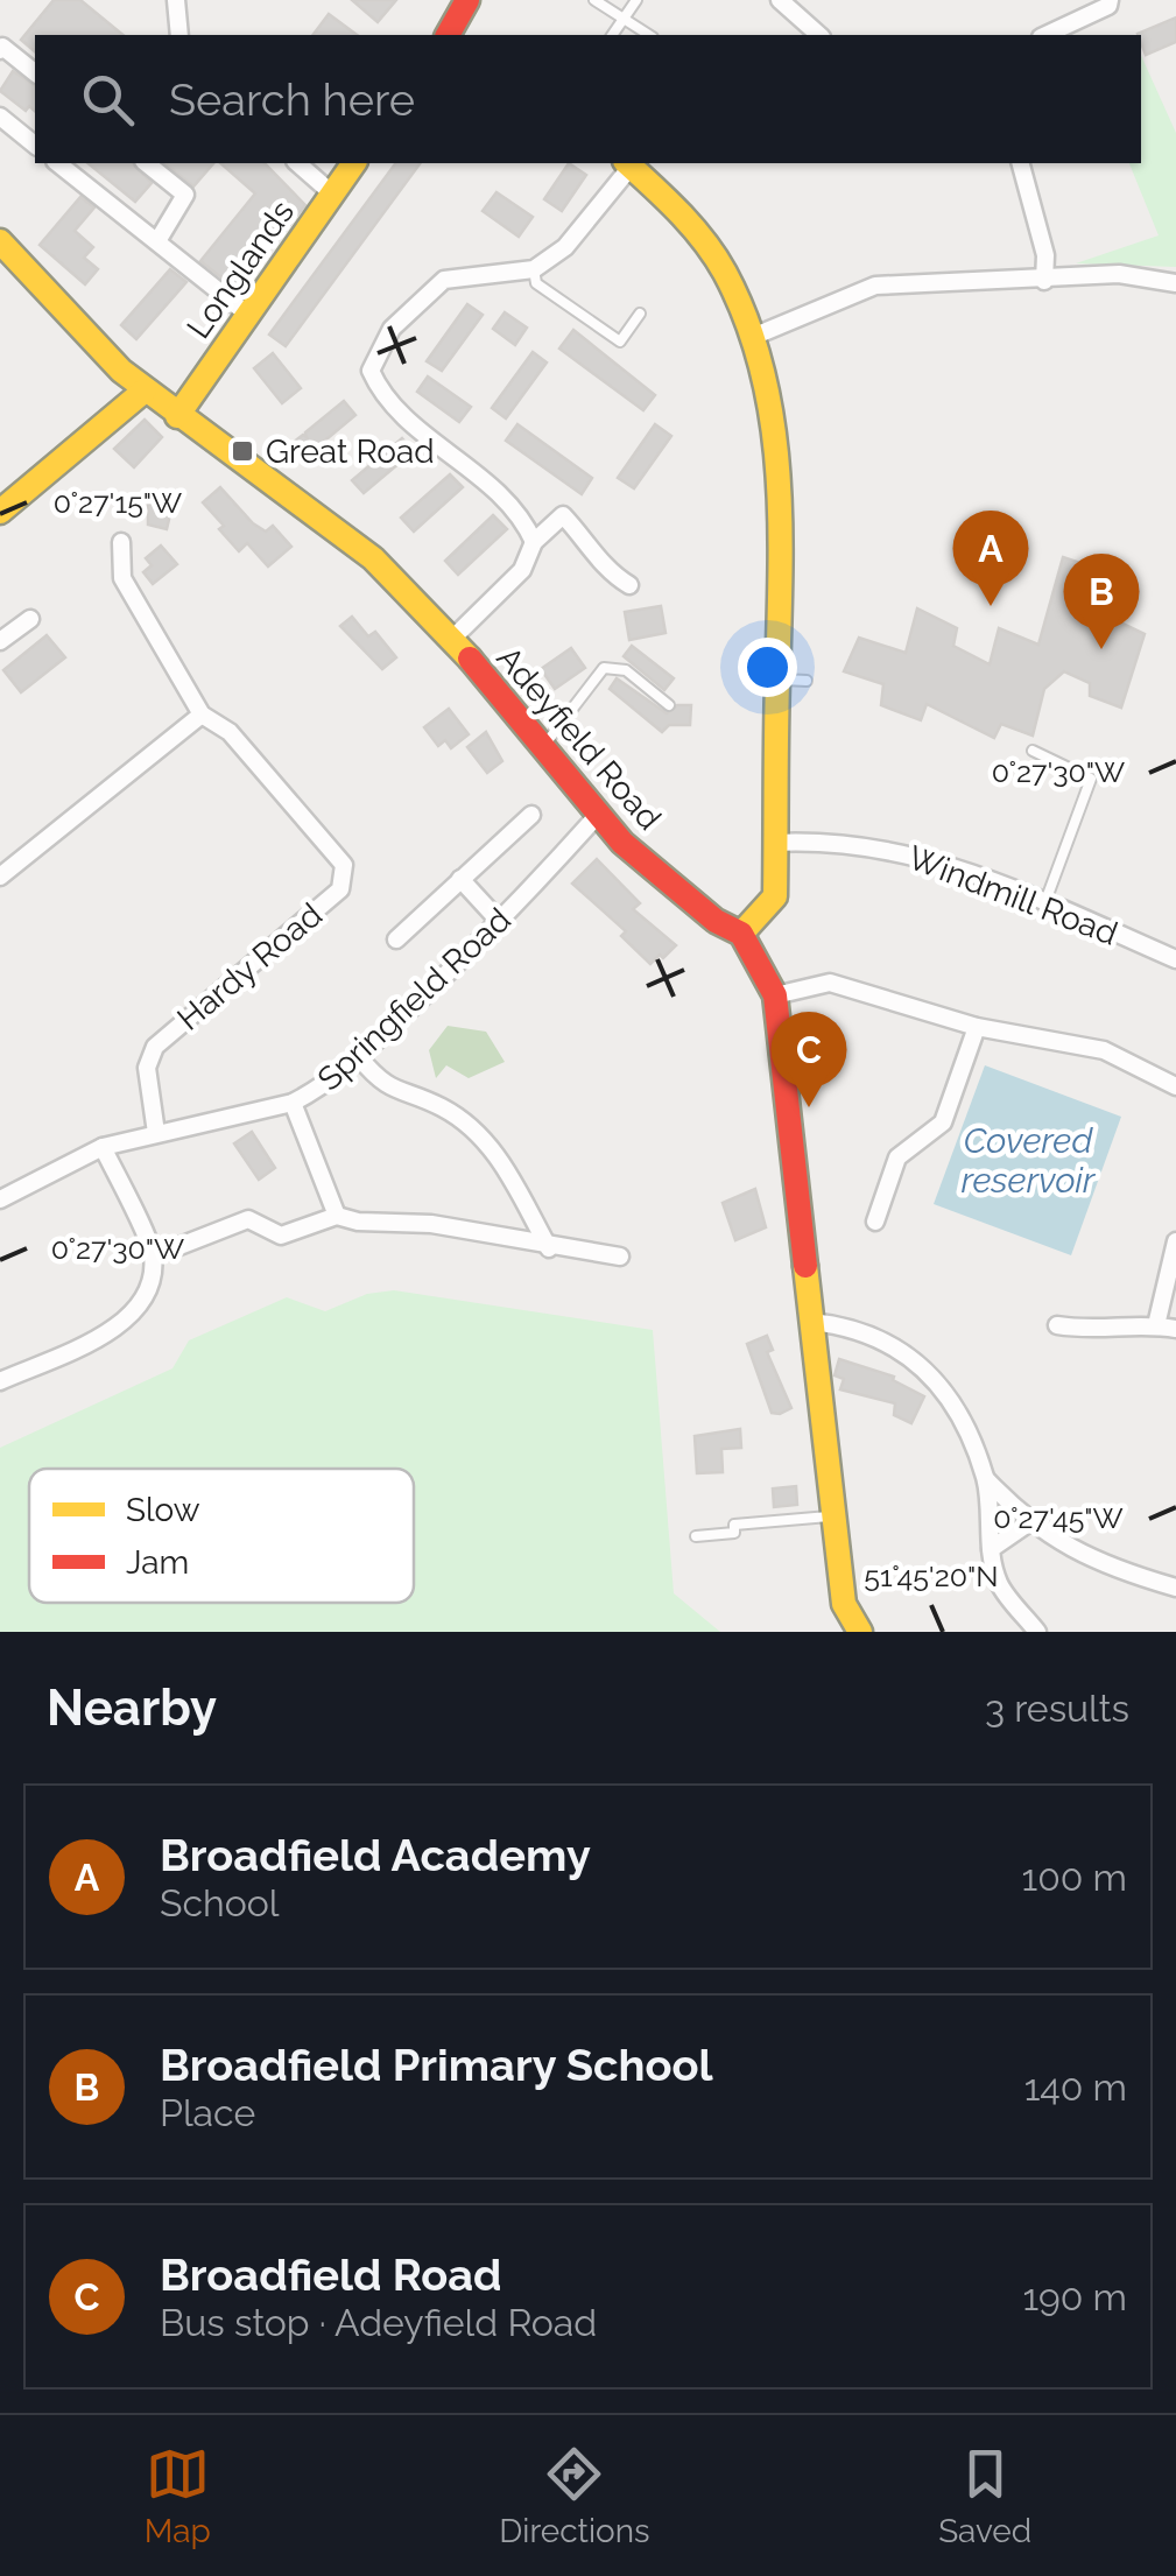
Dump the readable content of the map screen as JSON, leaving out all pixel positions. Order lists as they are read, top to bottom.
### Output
{
  "streets": {
    "street": [
      "Longlands",
      "Adeyfield Road",
      "Windmill Road",
      "Hardy Road",
      "Springfield Road"
    ]
  },
  "crossings": [
    ["Longlands", "Adeyfield Road"],
    ["Adeyfield Road", "Springfield Road"],
    ["Hardy Road", "Springfield Road"]
  ],
  "water": ["Covered reservoir"],
  "places": {
    "transit": ["Great Road"]
  },
  "legend": ["Slow", "Jam"],
  "page": {
    "search": "Search here",
    "pins": ["A", "B", "C"],
    "heading": ["Nearby", "3 results"],
    "list": [
      {
        "mark": "A",
        "name": "Broadfield Academy",
        "note": "School",
        "value": "100 m"
      },
      {
        "mark": "B",
        "name": "Broadfield Primary School",
        "note": "Place",
        "value": "140 m"
      },
      {
        "mark": "C",
        "name": "Broadfield Road",
        "note": "Bus stop · Adeyfield Road",
        "value": "190 m"
      }
    ],
    "nav": ["Map", "Directions", "Saved"]
  },
  "coordinates": [
    "0°27'15\"W",
    "0°27'30\"W",
    "0°27'45\"W",
    "51°45'20\"N"
  ]
}
